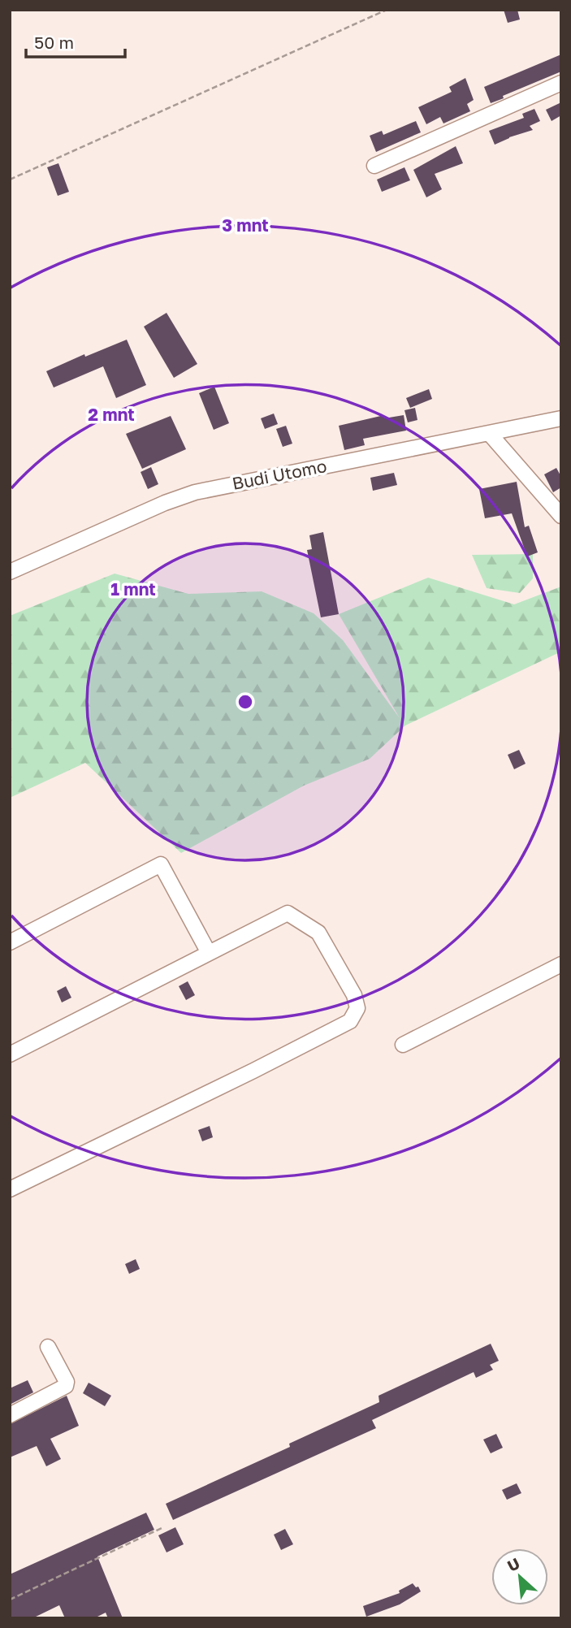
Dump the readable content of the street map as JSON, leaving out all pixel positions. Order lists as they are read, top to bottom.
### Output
{
  "streets": {
    "street": ["Budi Utomo"]
  },
  "scale_bar": "50 m",
  "north": "top left",
  "rings": ["3 mnt", "2 mnt", "1 mnt"]
}
